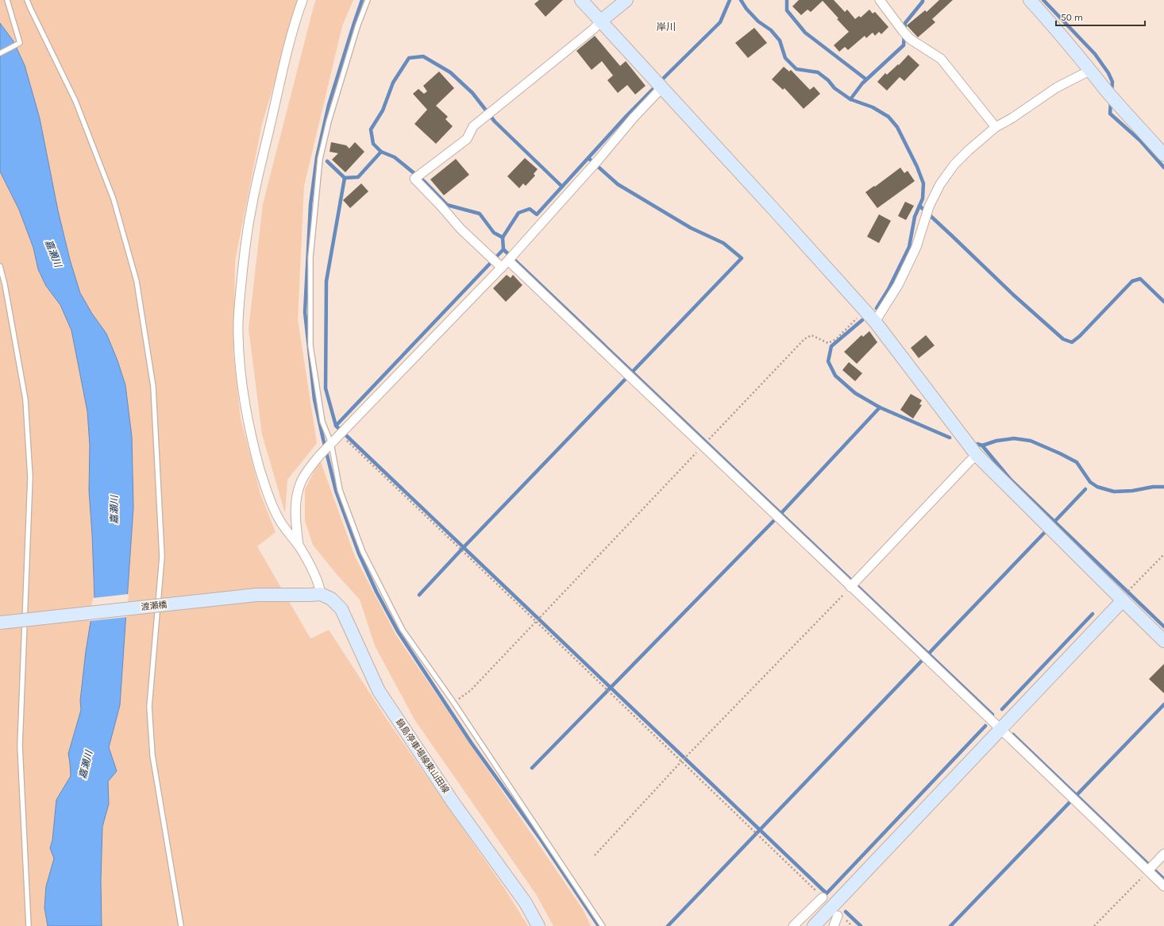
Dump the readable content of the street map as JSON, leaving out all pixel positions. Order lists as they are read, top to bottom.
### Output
{
  "streets": {
    "street": ["渡瀬橋", "鍋島停車場線東山田線"]
  },
  "crossings": [
    ["渡瀬橋", "鍋島停車場線東山田線"]
  ],
  "districts": ["岸川"],
  "water": ["嘉瀬川"],
  "scale_bar": "50 m"
}
